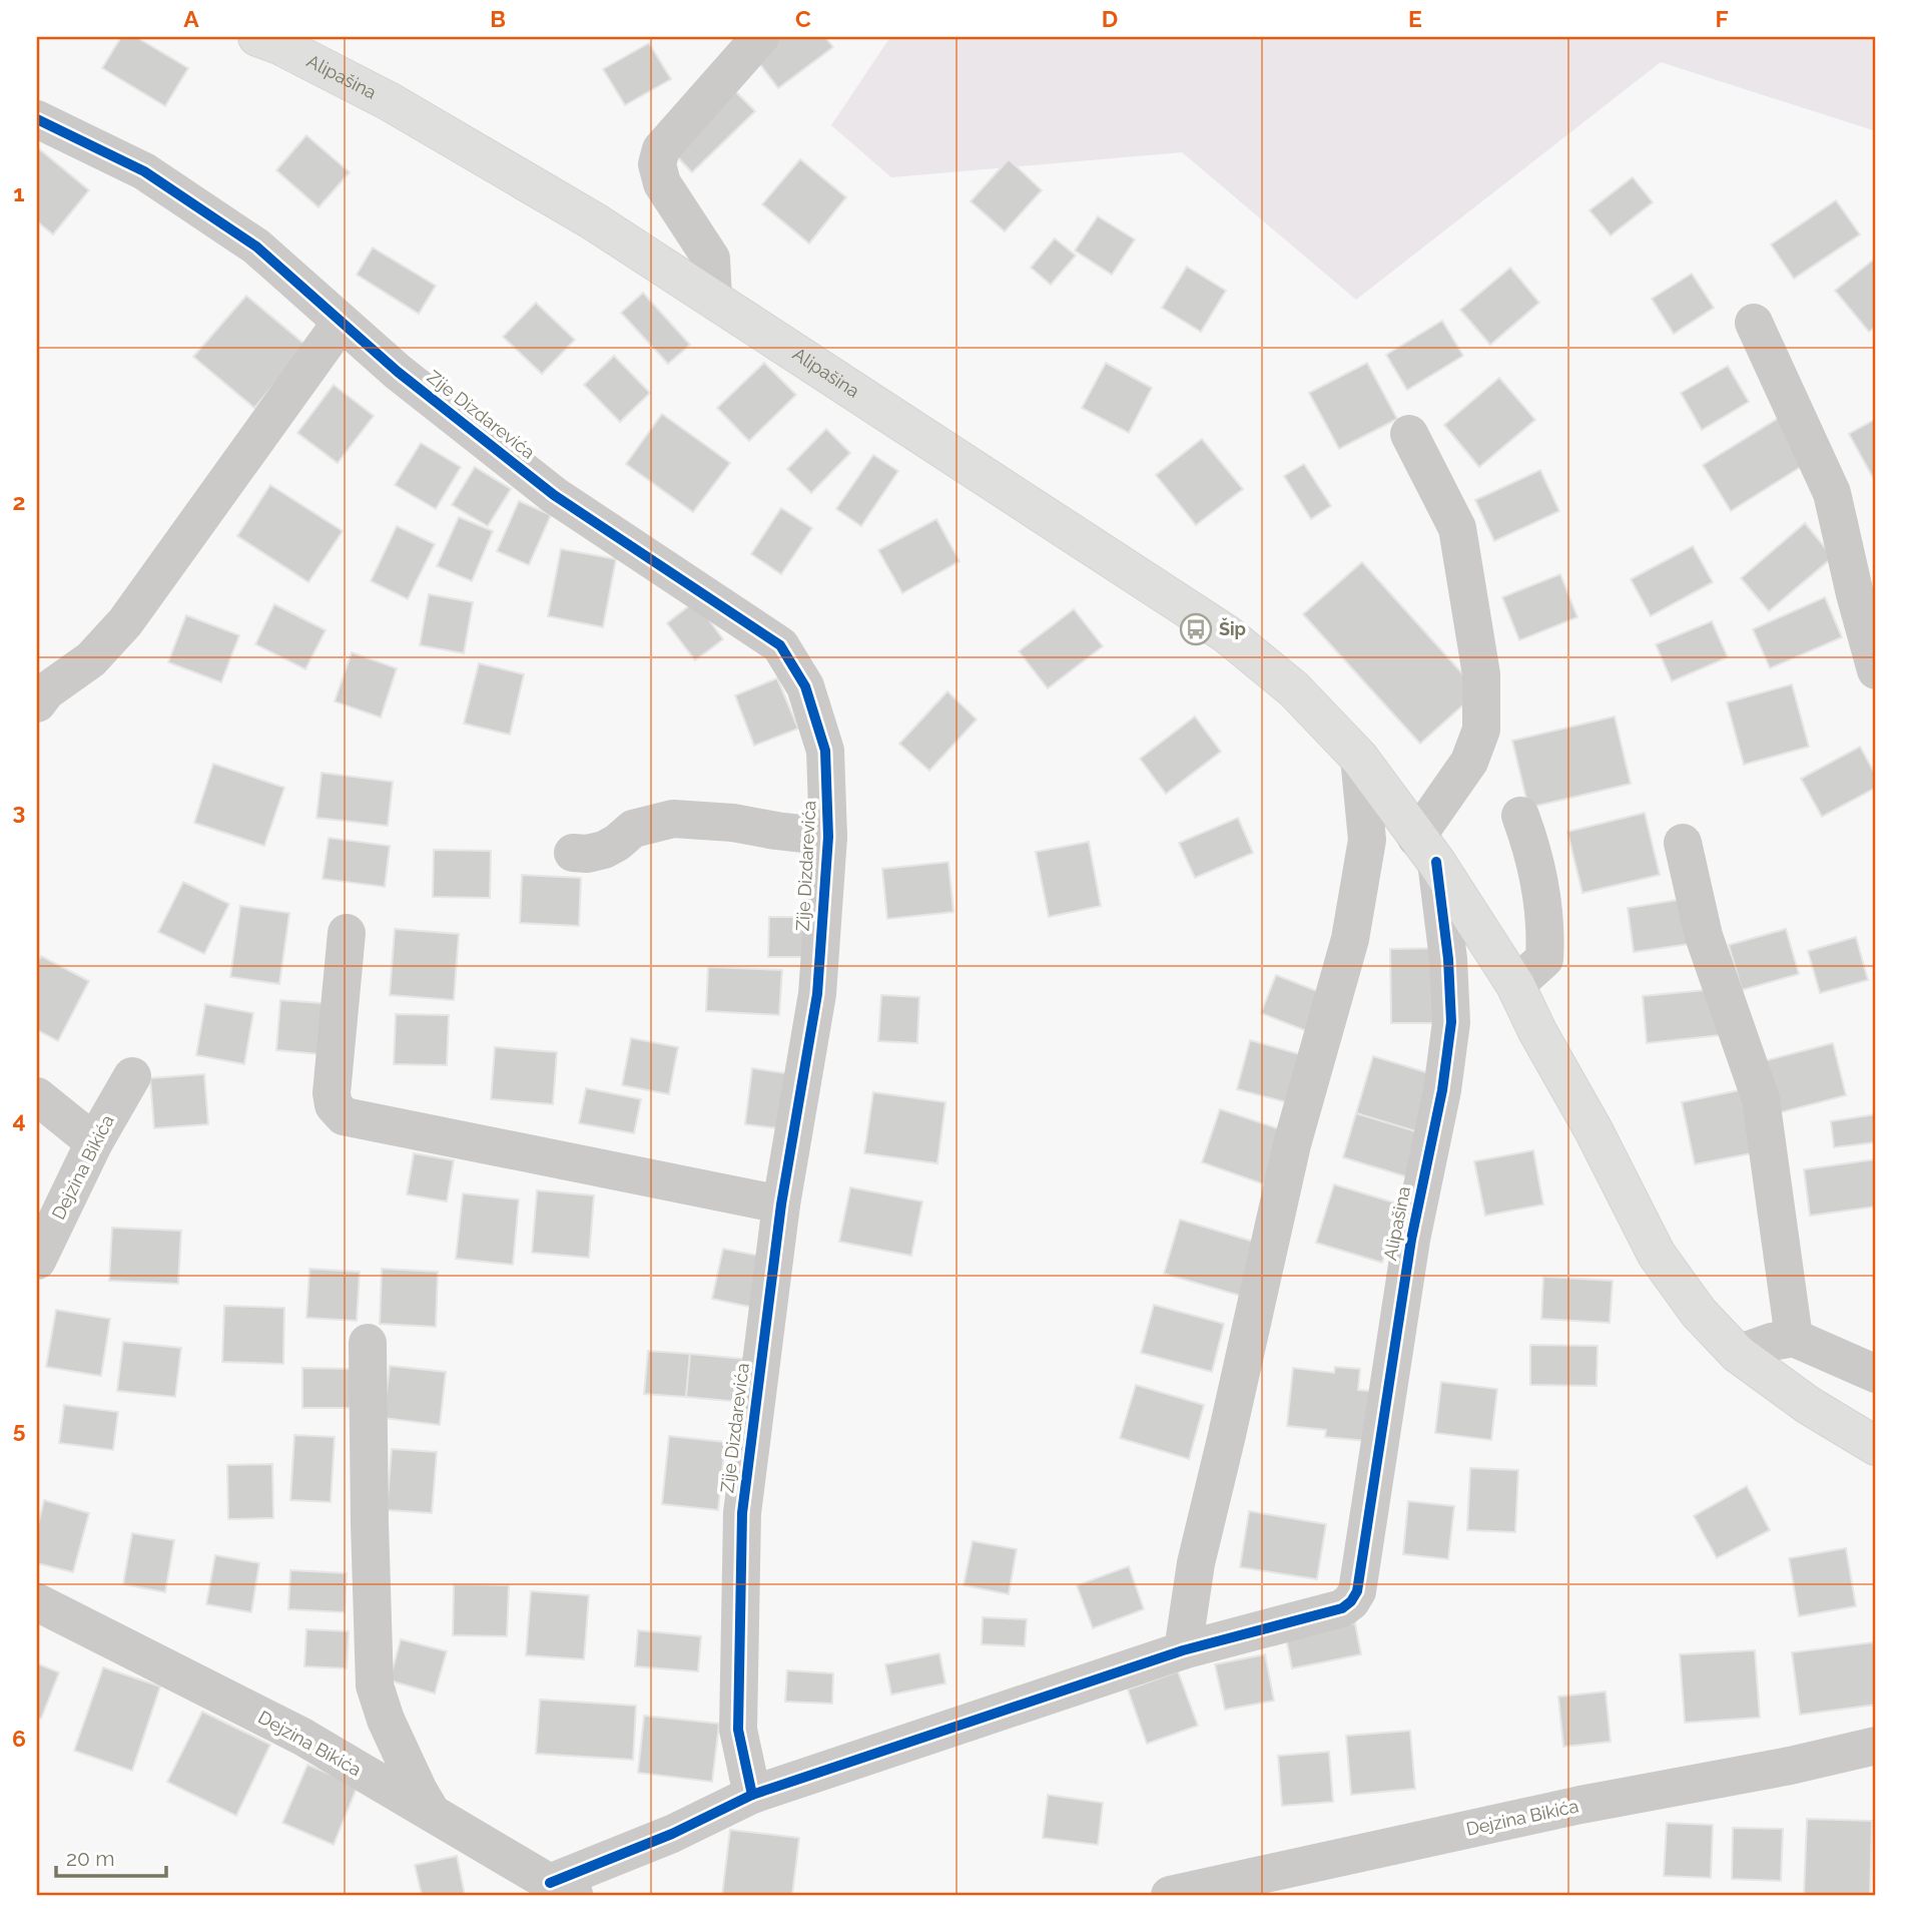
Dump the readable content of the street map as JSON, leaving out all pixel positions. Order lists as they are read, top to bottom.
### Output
{
  "streets": {
    "main road": ["Alipašina"],
    "street": ["Zije Dizdarevića", "Dejzina Bikića"]
  },
  "places": {
    "bus stop": ["Šip"]
  },
  "scale_bar": "20 m",
  "grid": {
    "columns": [
      "A",
      "B",
      "C",
      "D",
      "E",
      "F"
    ],
    "rows": [
      "1",
      "2",
      "3",
      "4",
      "5",
      "6"
    ]
  }
}
